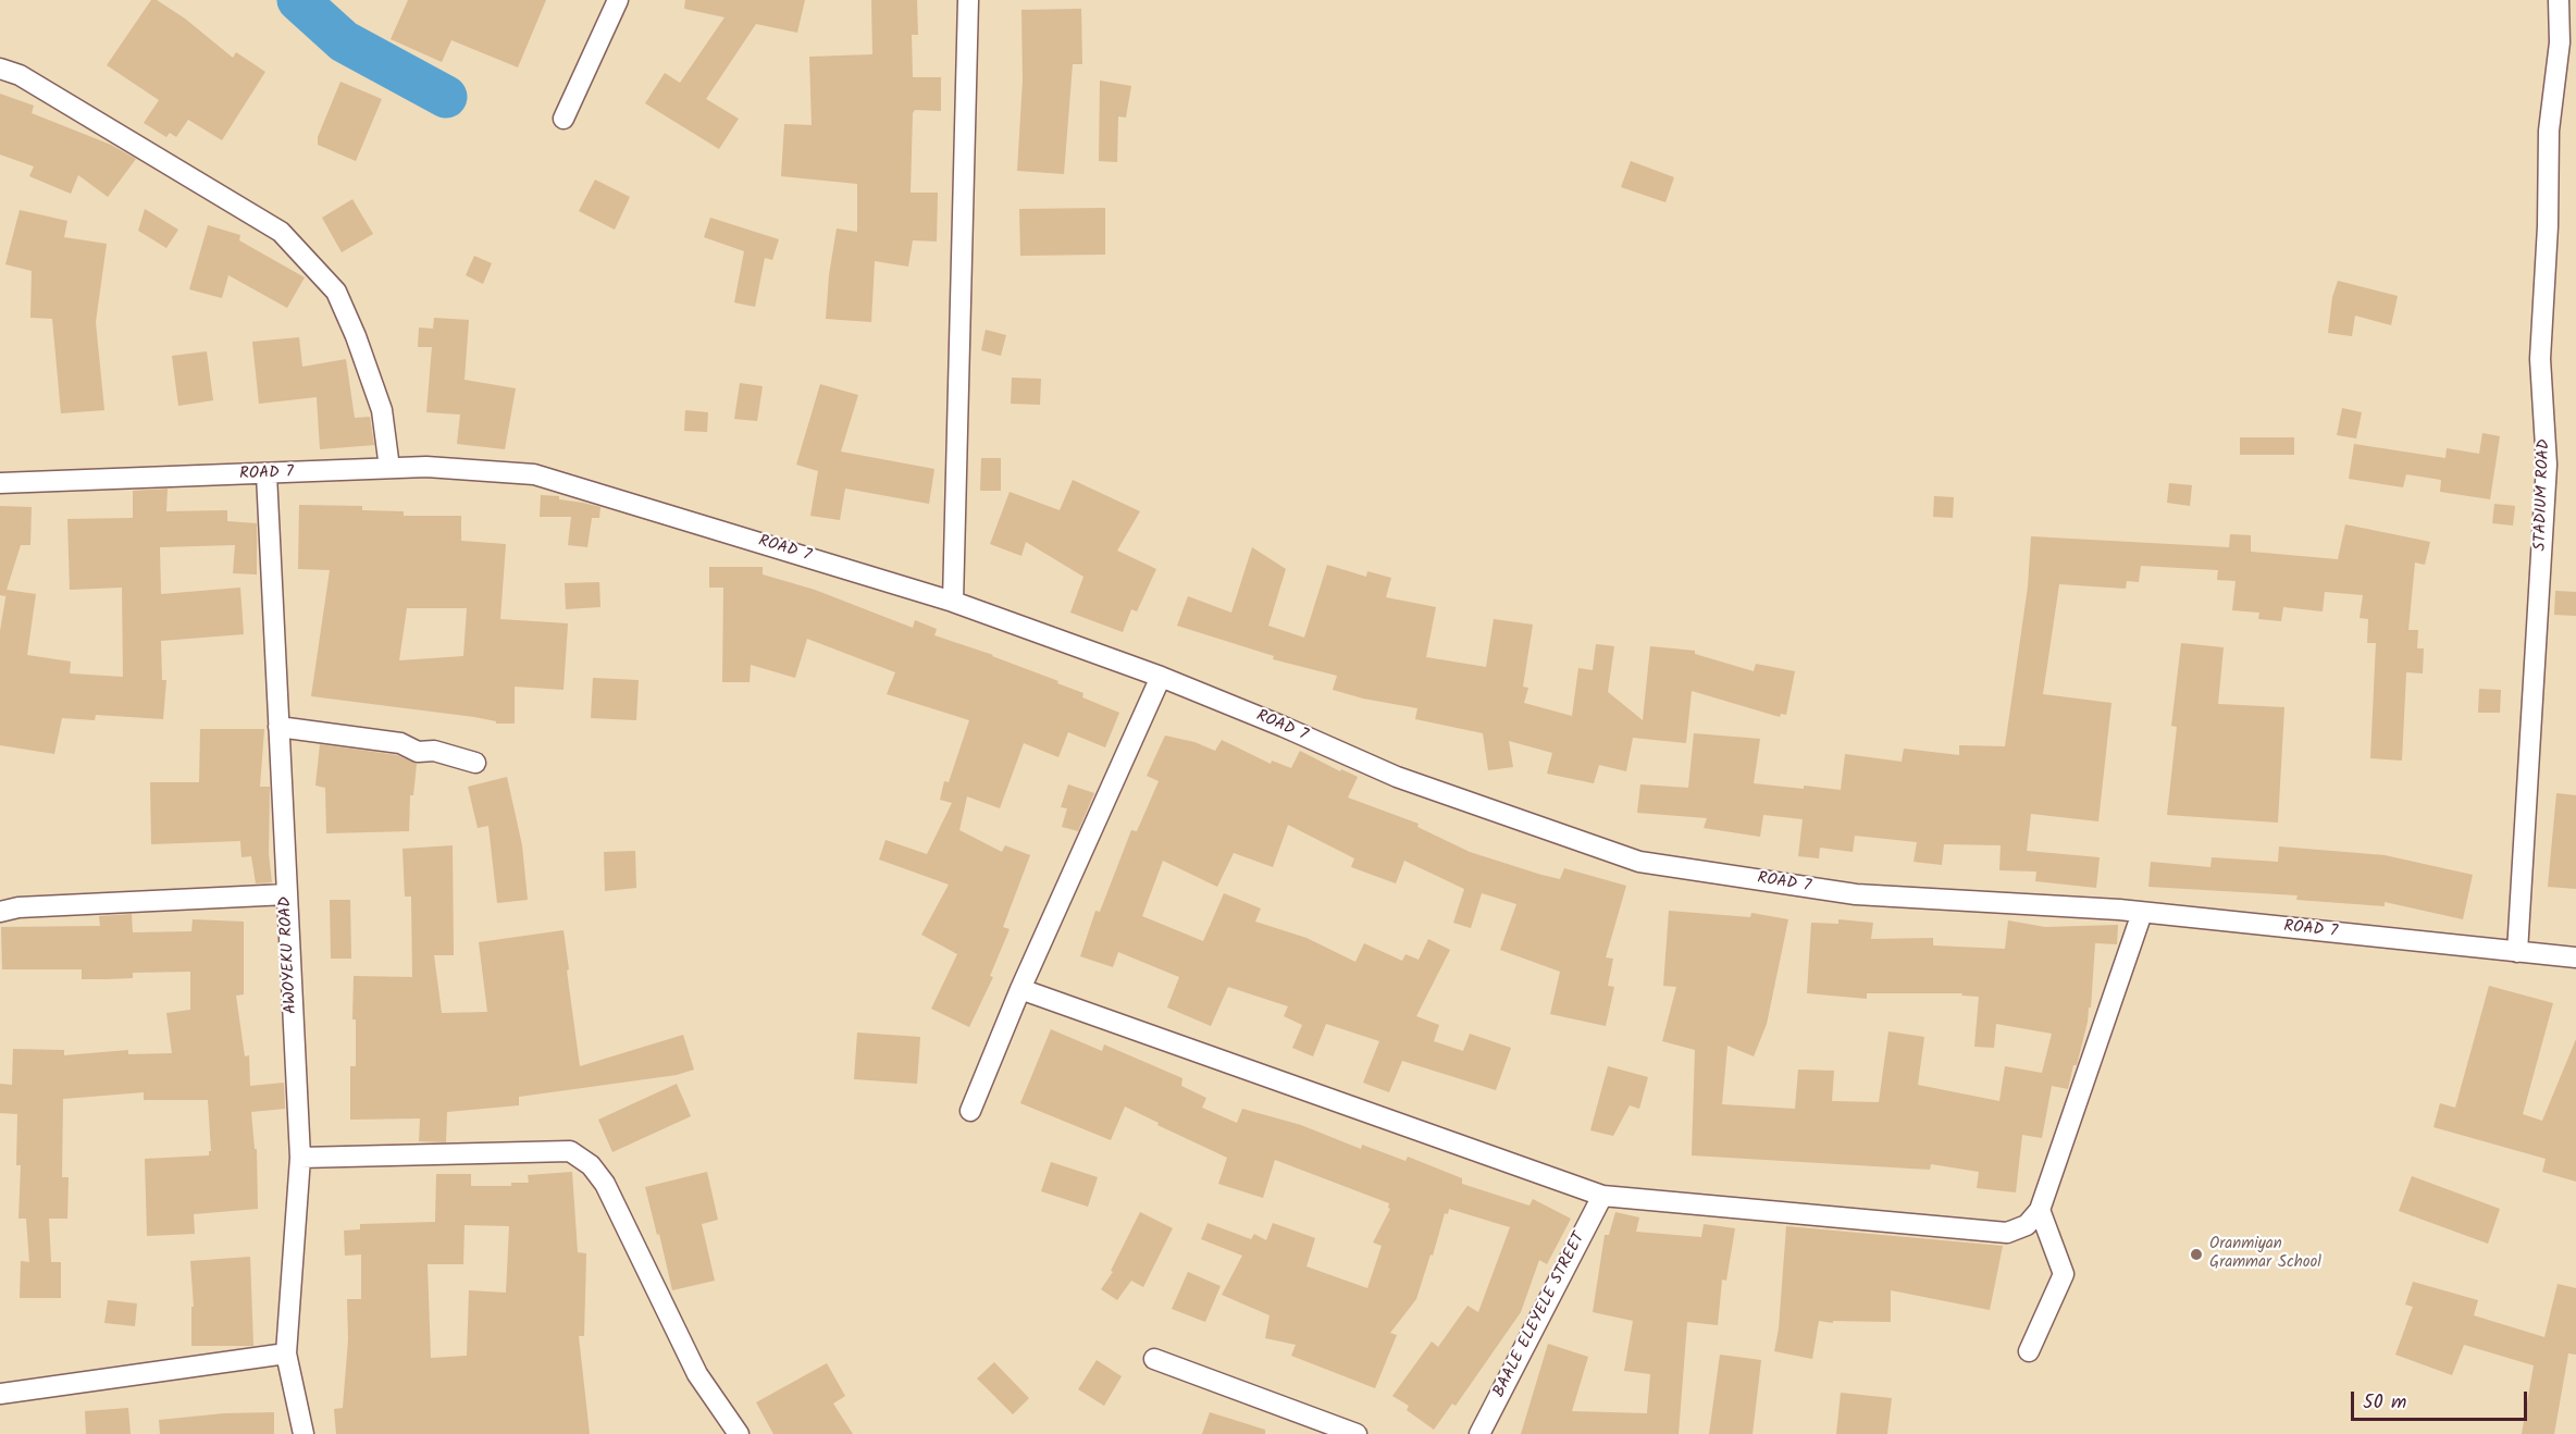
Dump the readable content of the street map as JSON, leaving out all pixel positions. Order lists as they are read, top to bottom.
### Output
{
  "streets": {
    "street": [
      "ROAD 7",
      "STADIUM ROAD",
      "AWOYEKU ROAD",
      "BAALE ELEYELE STREET"
    ]
  },
  "crossings": [
    ["ROAD 7", "STADIUM ROAD"],
    ["ROAD 7", "AWOYEKU ROAD"]
  ],
  "places": ["Oranmiyan Grammar School"],
  "scale_bar": "50 m"
}
